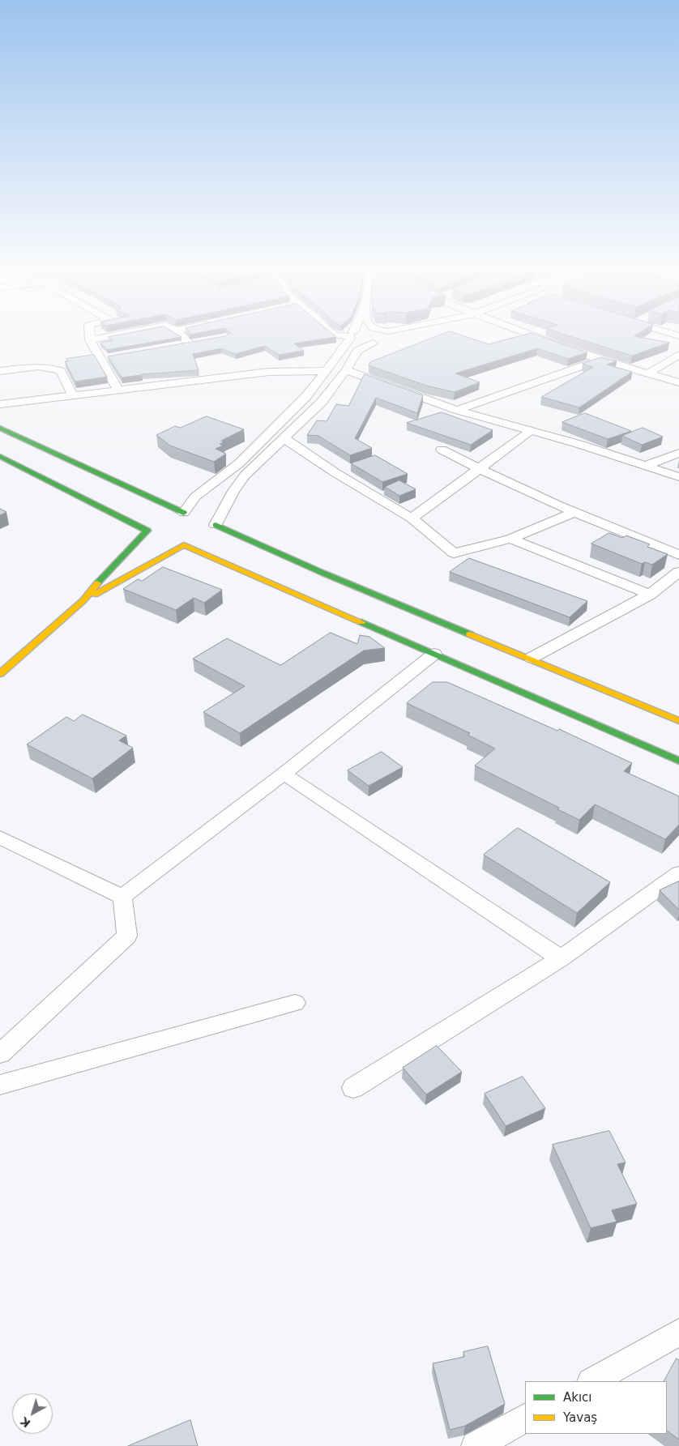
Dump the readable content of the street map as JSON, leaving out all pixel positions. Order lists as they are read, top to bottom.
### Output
{
  "legend": ["Akıcı", "Yavaş"],
  "north": "bottom left"
}
